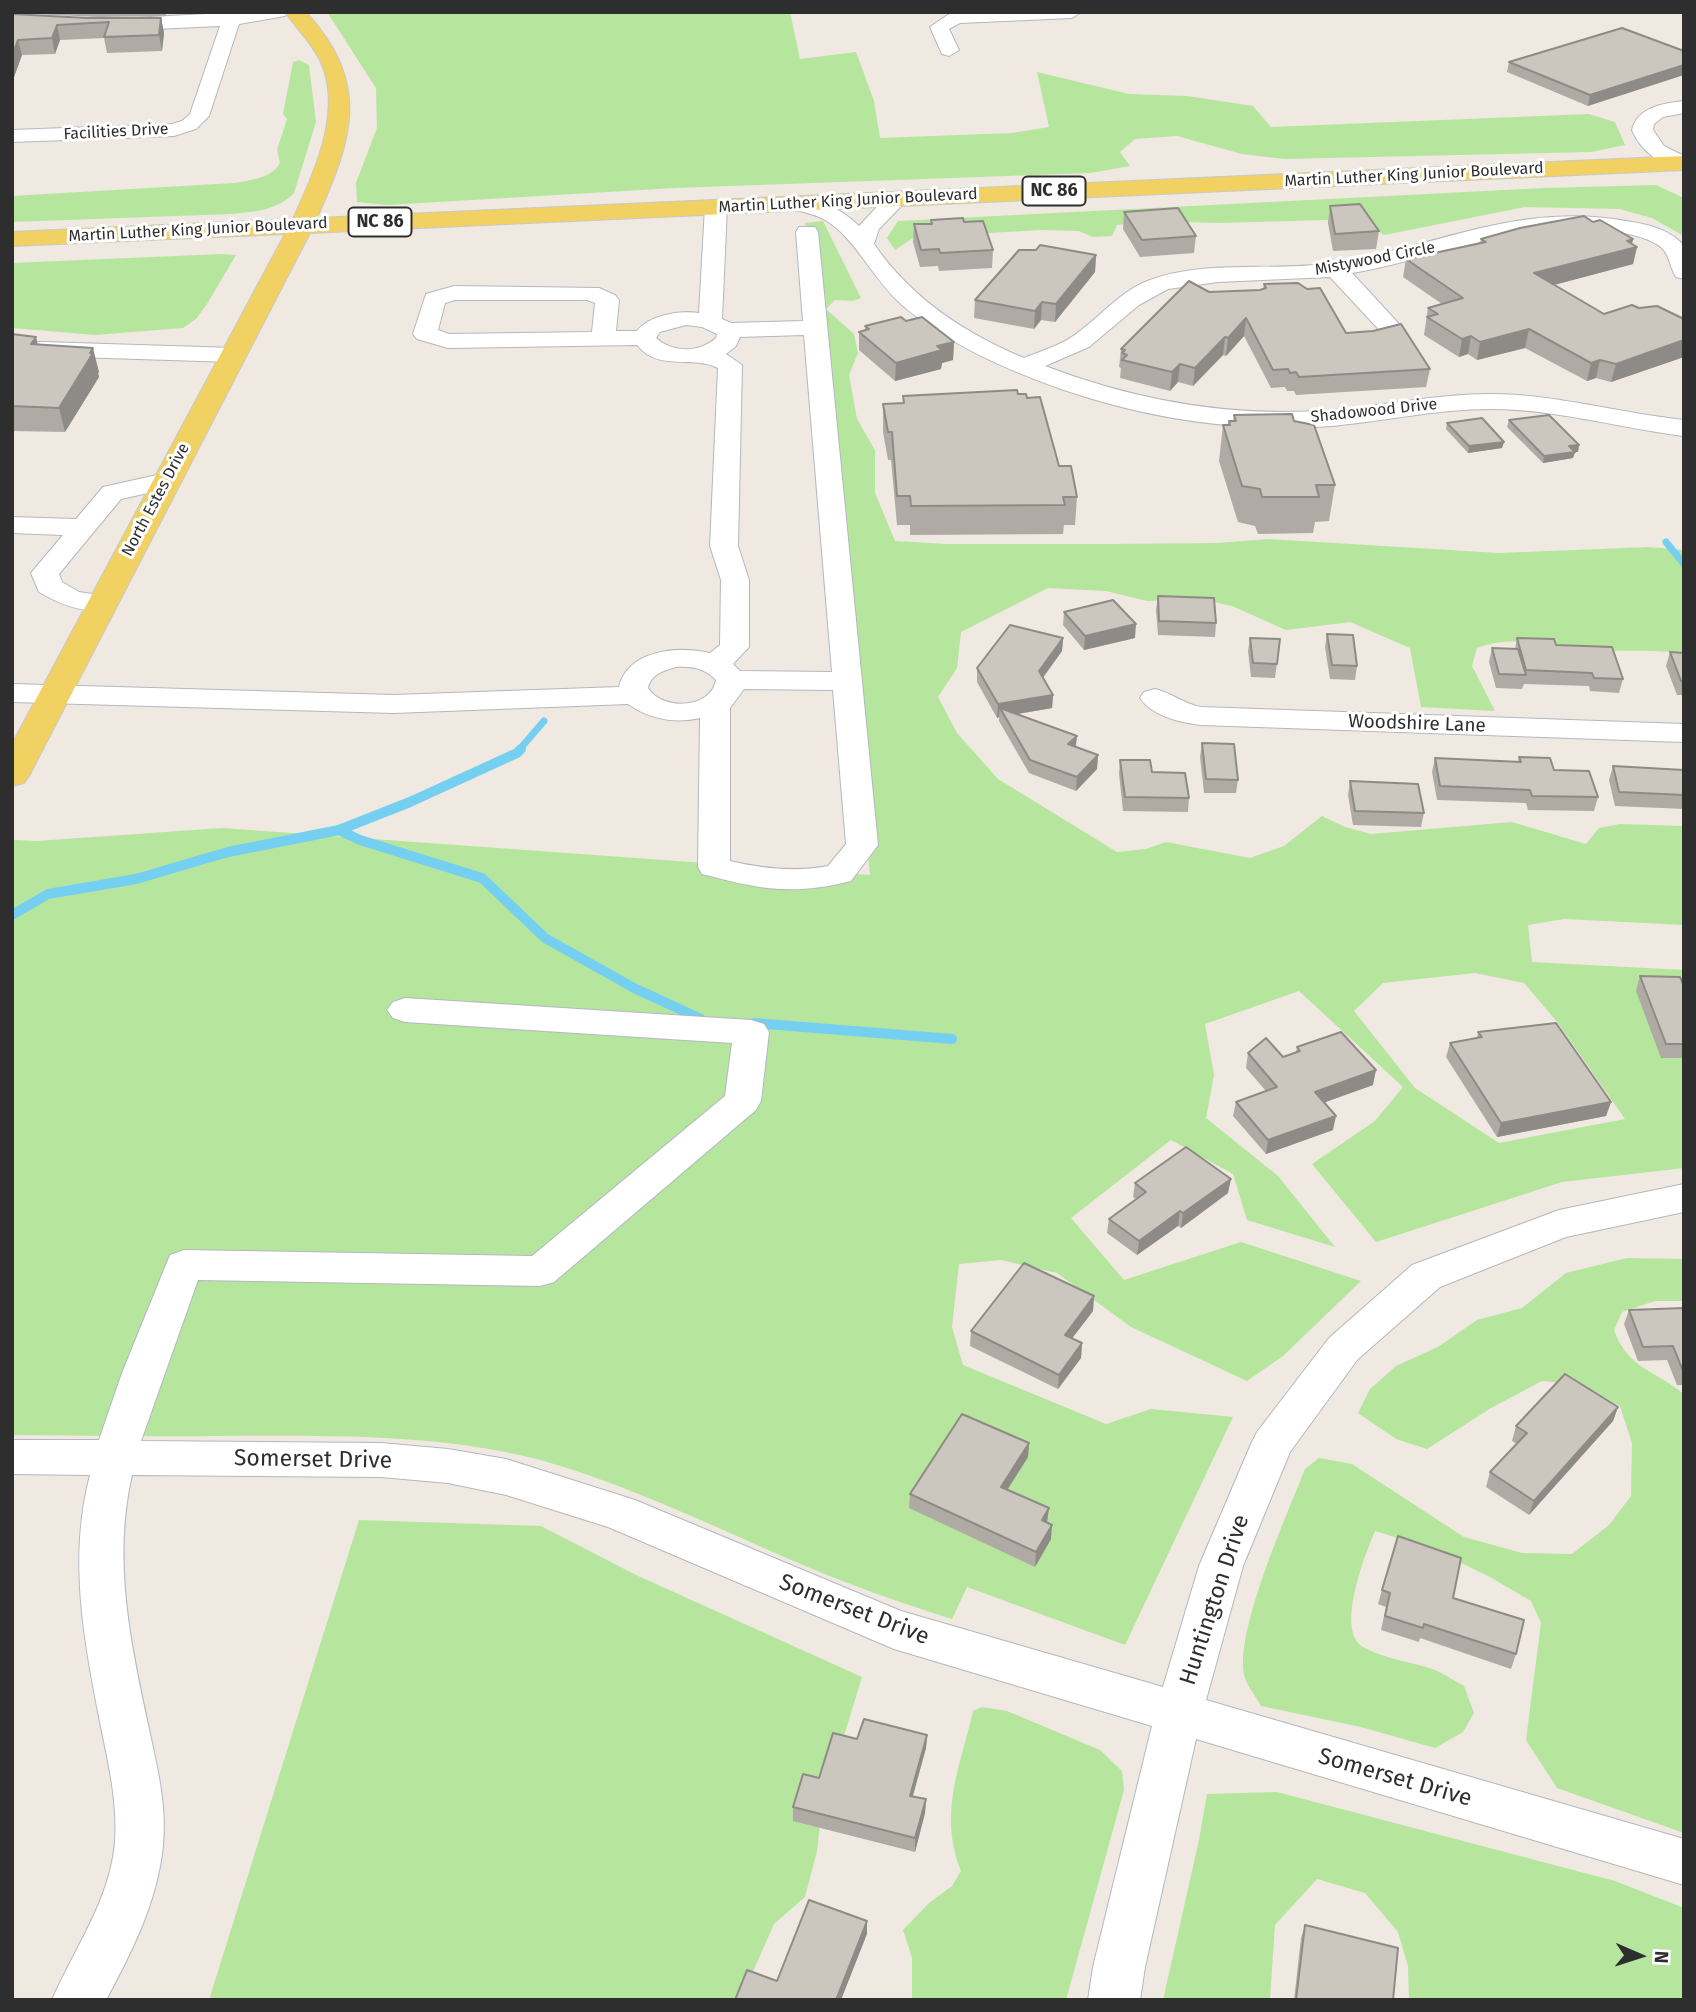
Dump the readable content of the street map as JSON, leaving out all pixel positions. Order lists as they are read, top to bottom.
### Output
{
  "streets": {
    "main road": ["Martin Luther King Junior Boulevard", "NC 86", "North Estes Drive"],
    "street": [
      "Facilities Drive",
      "Mistywood Circle",
      "Shadowood Drive",
      "Woodshire Lane",
      "Somerset Drive",
      "Huntington Drive"
    ]
  },
  "crossings": [
    ["Martin Luther King Junior Boulevard", "Shadowood Drive"],
    ["Martin Luther King Junior Boulevard", "North Estes Drive"],
    ["Mistywood Circle", "Shadowood Drive"],
    ["Somerset Drive", "Huntington Drive"]
  ],
  "north": "right"
}
